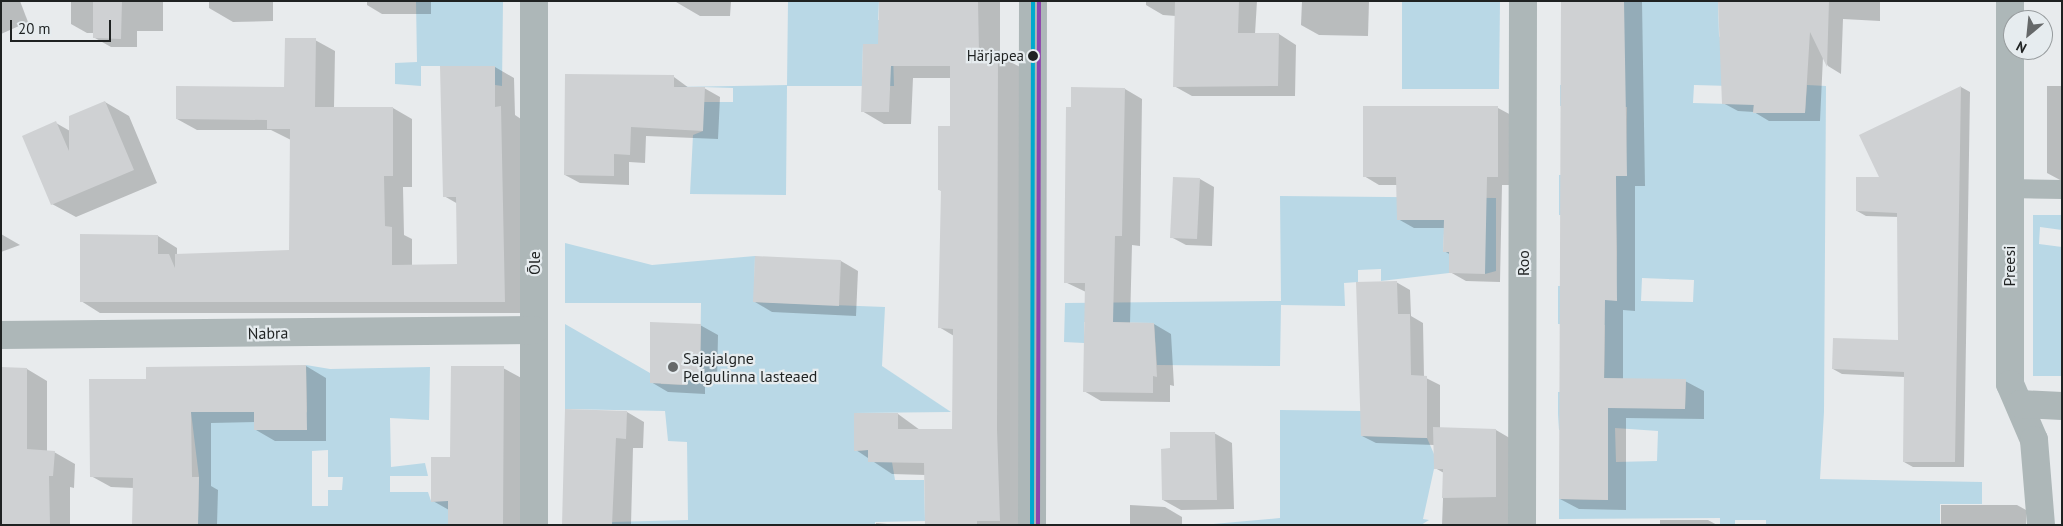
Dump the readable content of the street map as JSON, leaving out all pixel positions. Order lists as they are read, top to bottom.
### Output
{
  "streets": {
    "street": [
      "Õle",
      "Roo",
      "Preesi",
      "Nabra"
    ]
  },
  "crossings": [
    ["Õle", "Nabra"]
  ],
  "places": ["Härjapea", "Sajajalgne Pelgulinna lasteaed"],
  "scale_bar": "20 m",
  "north": "bottom left"
}
